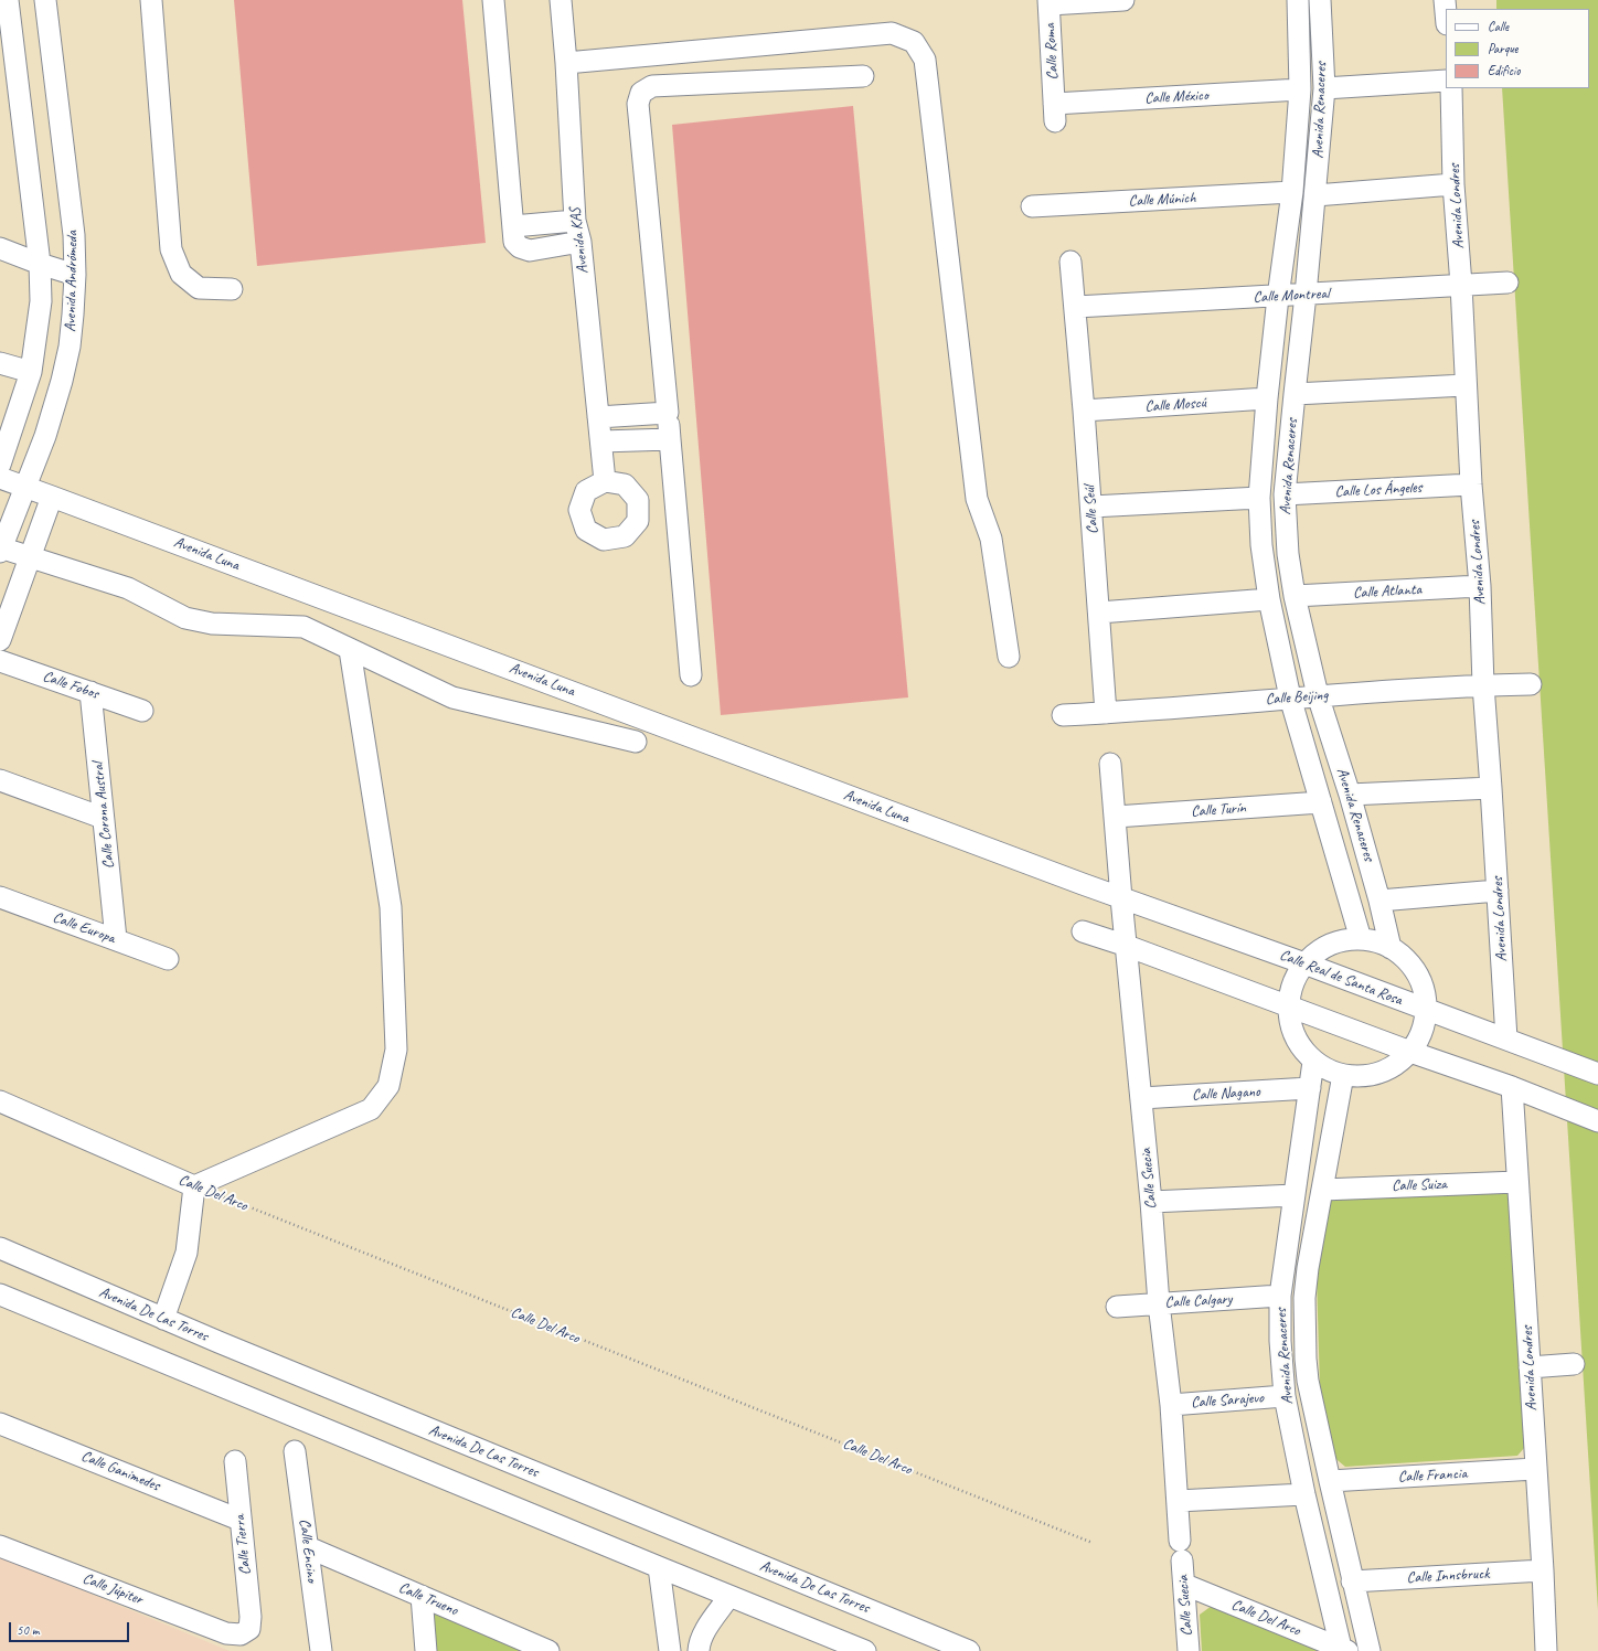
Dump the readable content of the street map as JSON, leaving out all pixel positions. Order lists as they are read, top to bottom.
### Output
{
  "streets": {
    "street": [
      "Calle Roma",
      "Calle México",
      "Avenida Renaceres",
      "Calle Múnich",
      "Avenida Londres",
      "Avenida KAS",
      "Avenida Andrómeda",
      "Calle Montreal",
      "Calle Moscú",
      "Calle Los Ángeles",
      "Calle Seúl",
      "Avenida Luna",
      "Calle Atlanta",
      "Calle Fobos",
      "Calle Beijing",
      "Calle Turín",
      "Calle Corona Austral",
      "Calle Europa",
      "Calle Real de Santa Rosa",
      "Calle Nagano",
      "Calle Suecia",
      "Calle Suiza",
      "Calle Del Arco",
      "Calle Calgary",
      "Avenida De Las Torres",
      "Calle Sarajevo",
      "Calle Ganimedes",
      "Calle Francia",
      "Calle Tierra",
      "Calle Encino",
      "Calle Innsbruck",
      "Calle Júpiter",
      "Calle Trueno"
    ]
  },
  "crossings": [
    ["Calle Roma", "Calle México"],
    ["Calle México", "Avenida Renaceres"],
    ["Avenida Renaceres", "Calle Múnich"],
    ["Avenida Renaceres", "Calle Montreal"],
    ["Avenida Renaceres", "Calle Moscú"],
    ["Avenida Renaceres", "Calle Los Ángeles"],
    ["Avenida Renaceres", "Calle Atlanta"],
    ["Avenida Renaceres", "Calle Beijing"],
    ["Avenida Renaceres", "Calle Turín"],
    ["Avenida Renaceres", "Calle Nagano"],
    ["Avenida Renaceres", "Calle Suiza"],
    ["Avenida Renaceres", "Calle Del Arco"],
    ["Avenida Renaceres", "Calle Calgary"],
    ["Avenida Renaceres", "Calle Sarajevo"],
    ["Avenida Renaceres", "Calle Francia"],
    ["Avenida Renaceres", "Calle Innsbruck"],
    ["Avenida Londres", "Calle Montreal"],
    ["Avenida Londres", "Calle Los Ángeles"],
    ["Avenida Londres", "Calle Atlanta"],
    ["Avenida Londres", "Calle Beijing"],
    ["Avenida Londres", "Calle Real de Santa Rosa"],
    ["Avenida Londres", "Calle Suiza"],
    ["Avenida Londres", "Calle Francia"],
    ["Avenida Londres", "Calle Innsbruck"],
    ["Avenida Andrómeda", "Avenida Luna"],
    ["Calle Montreal", "Calle Seúl"],
    ["Calle Moscú", "Calle Seúl"],
    ["Calle Seúl", "Calle Beijing"],
    ["Avenida Luna", "Calle Real de Santa Rosa"],
    ["Calle Fobos", "Calle Corona Austral"],
    ["Calle Turín", "Calle Suecia"],
    ["Calle Corona Austral", "Calle Europa"],
    ["Calle Real de Santa Rosa", "Calle Suecia"],
    ["Calle Nagano", "Calle Suecia"],
    ["Calle Suecia", "Calle Del Arco"],
    ["Calle Suecia", "Calle Calgary"],
    ["Calle Suecia", "Calle Sarajevo"],
    ["Calle Ganimedes", "Calle Tierra"],
    ["Calle Tierra", "Calle Júpiter"],
    ["Calle Encino", "Calle Trueno"]
  ],
  "legend": ["Calle", "Parque", "Edificio"],
  "scale_bar": "50 m"
}
